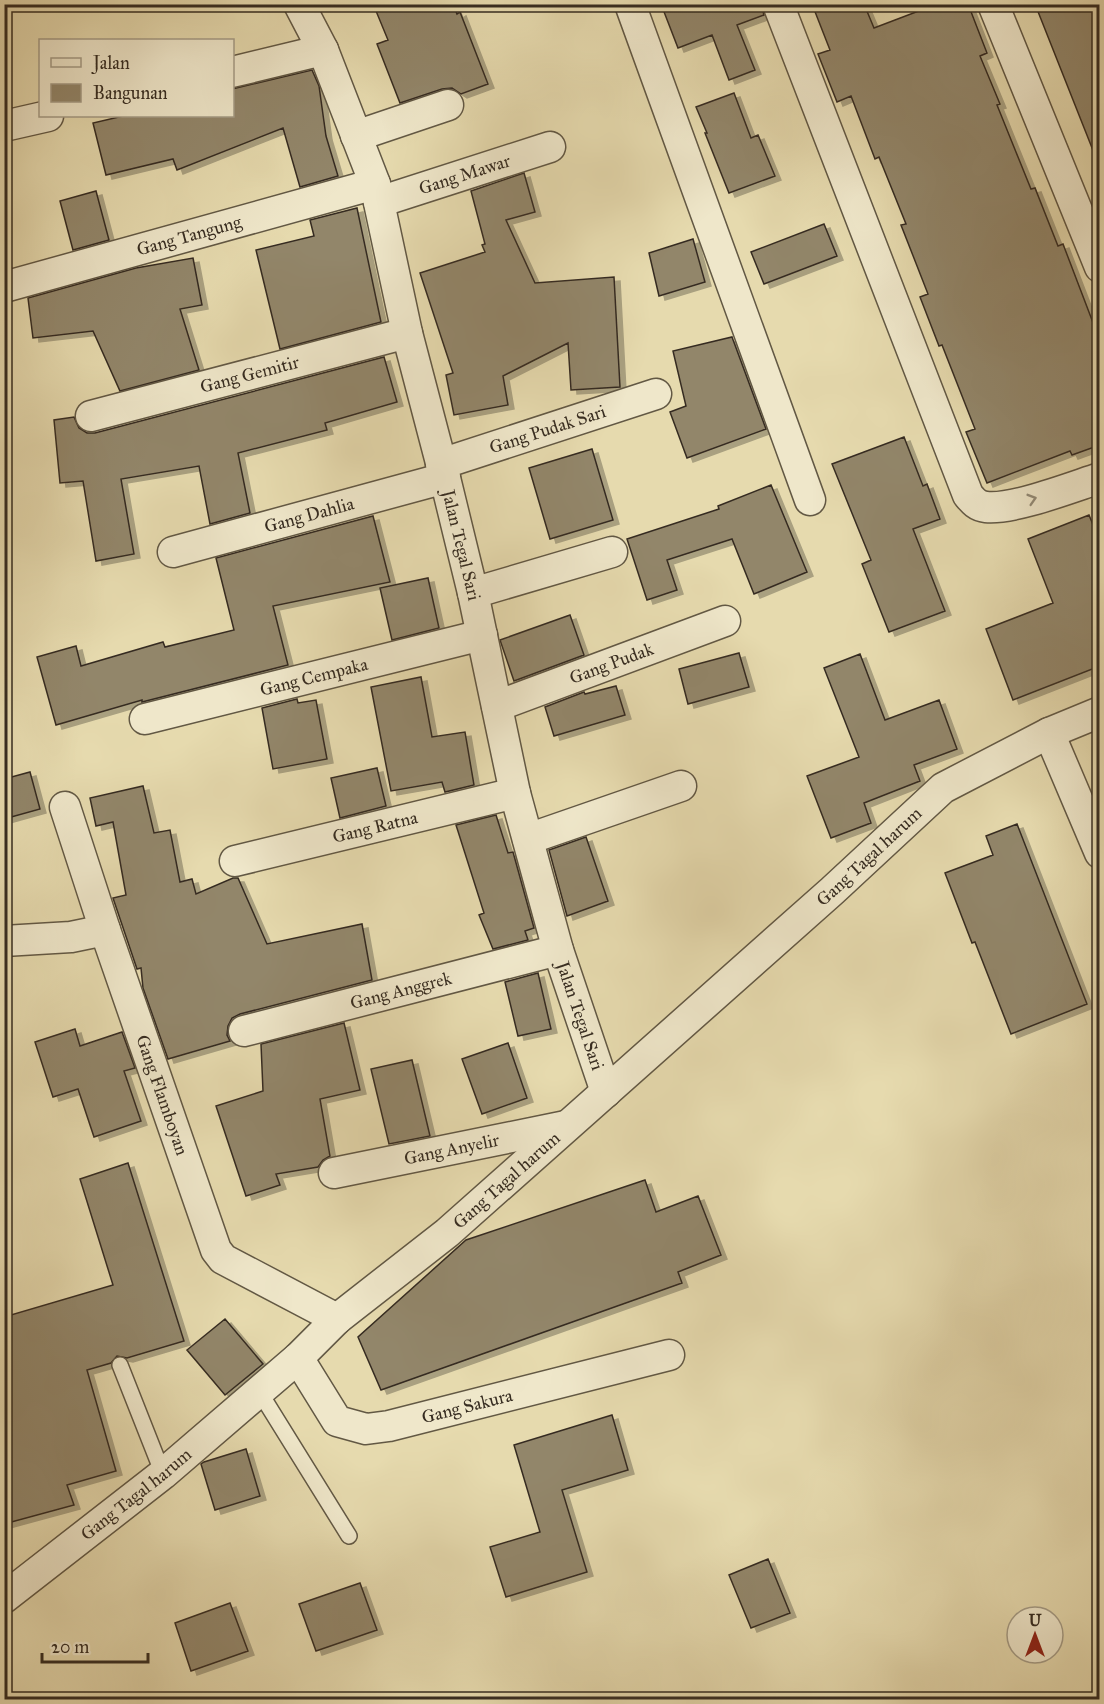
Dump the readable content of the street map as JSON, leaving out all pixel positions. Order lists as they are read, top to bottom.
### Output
{
  "streets": {
    "street": [
      "Gang Mawar",
      "Gang Tangung",
      "Gang Gemitir",
      "Gang Pudak Sari",
      "Gang Dahlia",
      "Jalan Tegal Sari",
      "Gang Pudak",
      "Gang Cempaka",
      "Gang Ratna",
      "Gang Tagal harum",
      "Gang Anggrek",
      "Gang Flamboyan",
      "Gang Anyelir",
      "Gang Sakura"
    ]
  },
  "crossings": [
    ["Gang Mawar", "Gang Tangung"],
    ["Gang Mawar", "Jalan Tegal Sari"],
    ["Gang Tangung", "Jalan Tegal Sari"],
    ["Gang Gemitir", "Jalan Tegal Sari"],
    ["Gang Pudak Sari", "Gang Dahlia"],
    ["Gang Pudak Sari", "Jalan Tegal Sari"],
    ["Gang Dahlia", "Jalan Tegal Sari"],
    ["Jalan Tegal Sari", "Gang Pudak"],
    ["Jalan Tegal Sari", "Gang Cempaka"],
    ["Jalan Tegal Sari", "Gang Ratna"],
    ["Jalan Tegal Sari", "Gang Tagal harum"],
    ["Jalan Tegal Sari", "Gang Anggrek"],
    ["Gang Tagal harum", "Gang Flamboyan"],
    ["Gang Tagal harum", "Gang Anyelir"],
    ["Gang Tagal harum", "Gang Sakura"]
  ],
  "legend": ["Jalan", "Bangunan"],
  "scale_bar": "20 m",
  "north": "top"
}
